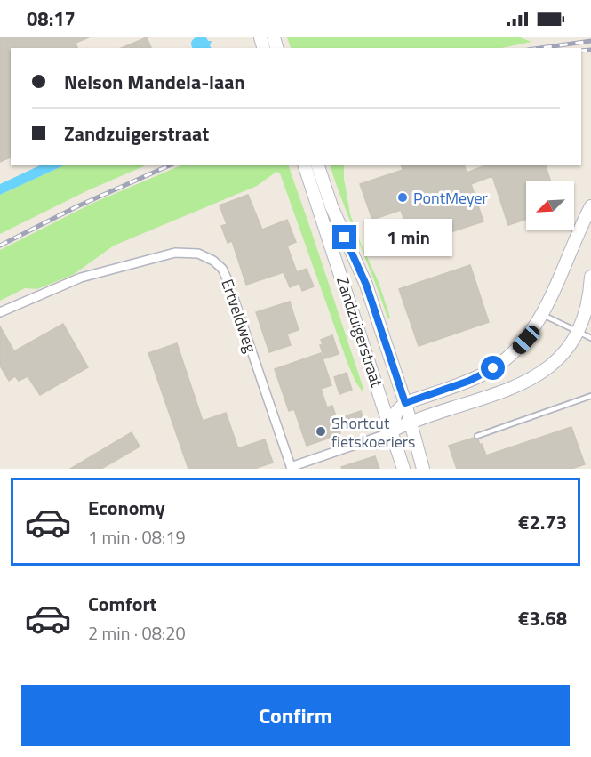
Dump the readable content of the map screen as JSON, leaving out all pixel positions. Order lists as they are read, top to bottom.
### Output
{
  "streets": {
    "main road": ["Zandzuigerstraat"],
    "street": ["Ertveldweg"]
  },
  "crossings": [
    ["Ertveldweg", "Zandzuigerstraat"]
  ],
  "places": ["PontMeyer", "Shortcut fietskoeriers"],
  "north": "bottom left",
  "page": {
    "status": "08:17",
    "banner": ["Nelson Mandela-laan", "Zandzuigerstraat"],
    "bubble": "1 min",
    "list": [
      {
        "name": "Economy",
        "note": "1 min · 08:19",
        "value": "€2.73"
      },
      {
        "name": "Comfort",
        "note": "2 min · 08:20",
        "value": "€3.68"
      }
    ],
    "buttons": "Confirm"
  }
}
